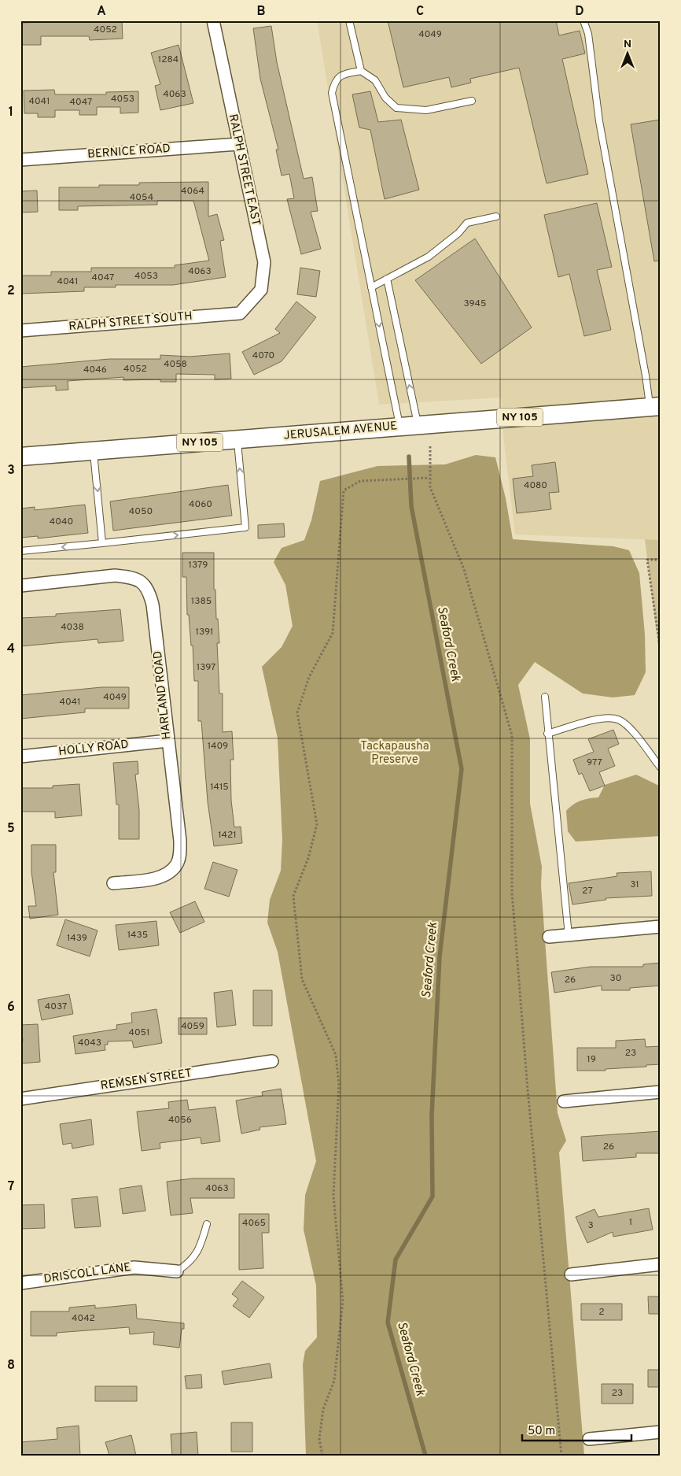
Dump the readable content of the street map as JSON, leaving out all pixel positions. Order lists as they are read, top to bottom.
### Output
{
  "streets": {
    "main road": ["NY 105", "JERUSALEM AVENUE"],
    "street": [
      "BERNICE ROAD",
      "RALPH STREET EAST",
      "RALPH STREET SOUTH",
      "HARLAND ROAD",
      "HOLLY ROAD",
      "REMSEN STREET",
      "DRISCOLL LANE"
    ]
  },
  "crossings": [
    ["BERNICE ROAD", "RALPH STREET EAST"],
    ["RALPH STREET EAST", "RALPH STREET SOUTH"],
    ["HARLAND ROAD", "HOLLY ROAD"]
  ],
  "water": ["Seaford Creek"],
  "parks": ["Tackapausha Preserve"],
  "house_numbers": [
    "4052",
    "4049",
    "1284",
    "4063",
    "4053",
    "4041",
    "4047",
    "4064",
    "4054",
    "4063",
    "4053",
    "4047",
    "4041",
    "3945",
    "4070",
    "4058",
    "4052",
    "4046",
    "4080",
    "4060",
    "4050",
    "4040",
    "1379",
    "1385",
    "4038",
    "1391",
    "1397",
    "4049",
    "4041",
    "1409",
    "977",
    "1415",
    "1421",
    "31",
    "27",
    "1435",
    "1439",
    "30",
    "26",
    "4037",
    "4059",
    "4051",
    "4043",
    "23",
    "19",
    "4056",
    "26",
    "4063",
    "1",
    "4065",
    "3",
    "2",
    "4042",
    "23"
  ],
  "scale_bar": "50 m",
  "north": "top",
  "grid": {
    "columns": [
      "A",
      "B",
      "C",
      "D"
    ],
    "rows": [
      "1",
      "2",
      "3",
      "4",
      "5",
      "6",
      "7",
      "8"
    ]
  }
}
